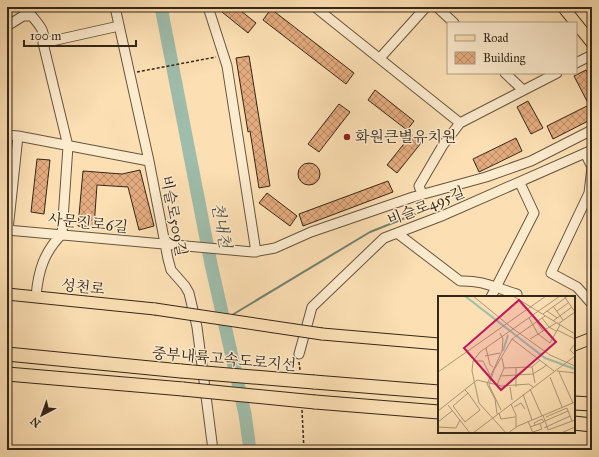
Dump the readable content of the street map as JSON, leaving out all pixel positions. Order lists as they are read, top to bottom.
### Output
{
  "streets": {
    "highway": ["중부내륙고속도로지선"],
    "main road": ["성천로"],
    "street": ["비슬로495길", "비슬로509길", "사문진로6길"]
  },
  "crossings": [
    ["비슬로509길", "사문진로6길"]
  ],
  "water": ["천내천"],
  "places": ["화원큰별유치원"],
  "legend": ["Road", "Building"],
  "scale_bar": "100 m",
  "north": "bottom left"
}
